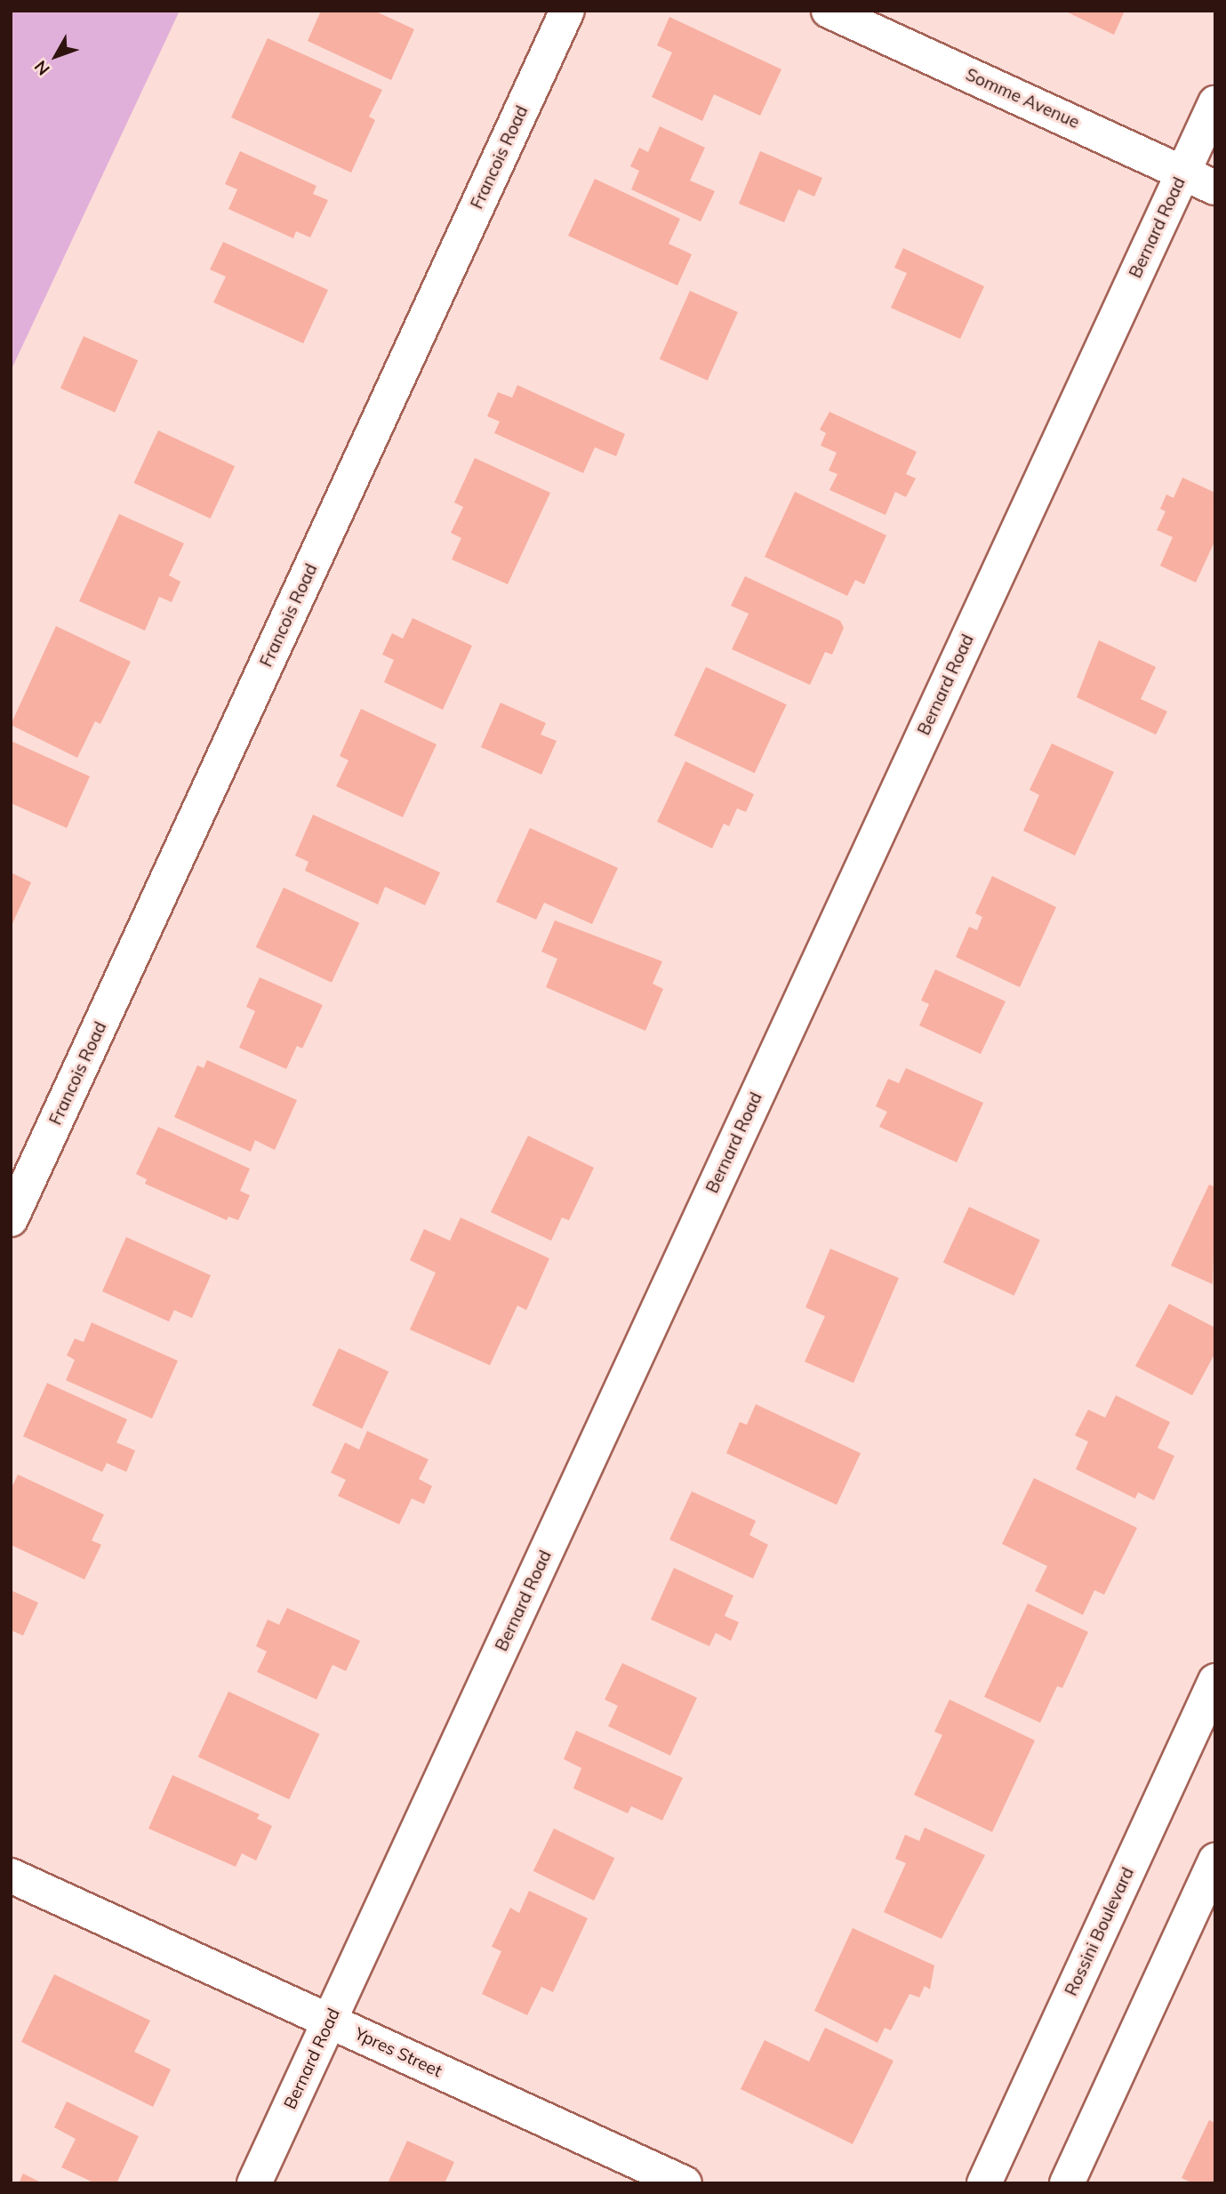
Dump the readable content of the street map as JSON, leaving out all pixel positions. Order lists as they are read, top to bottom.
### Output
{
  "streets": {
    "street": [
      "Somme Avenue",
      "Francois Road",
      "Bernard Road",
      "Rossini Boulevard",
      "Ypres Street"
    ]
  },
  "crossings": [
    ["Somme Avenue", "Bernard Road"],
    ["Bernard Road", "Ypres Street"]
  ],
  "north": "bottom left"
}
